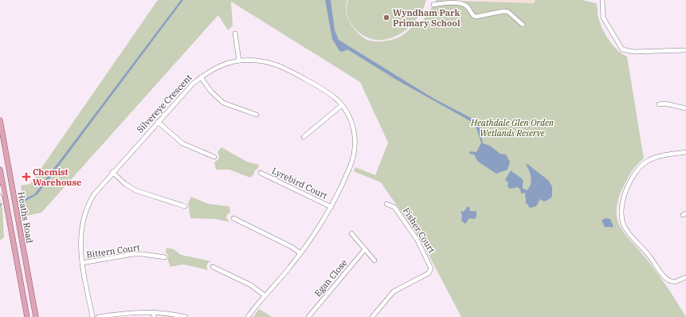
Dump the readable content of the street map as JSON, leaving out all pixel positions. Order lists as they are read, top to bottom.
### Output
{
  "streets": {
    "main road": ["Heaths Road"],
    "street": [
      "Silvereye Crescent",
      "Lyrebird Court",
      "Fisher Court",
      "Bittern Court",
      "Egan Close"
    ]
  },
  "crossings": [
    ["Silvereye Crescent", "Lyrebird Court"],
    ["Silvereye Crescent", "Bittern Court"]
  ],
  "parks": ["Heathdale Glen Orden Wetlands Reserve"],
  "places": {
    "other": ["Wyndham Park Primary School"],
    "health": ["Chemist Warehouse"]
  }
}
